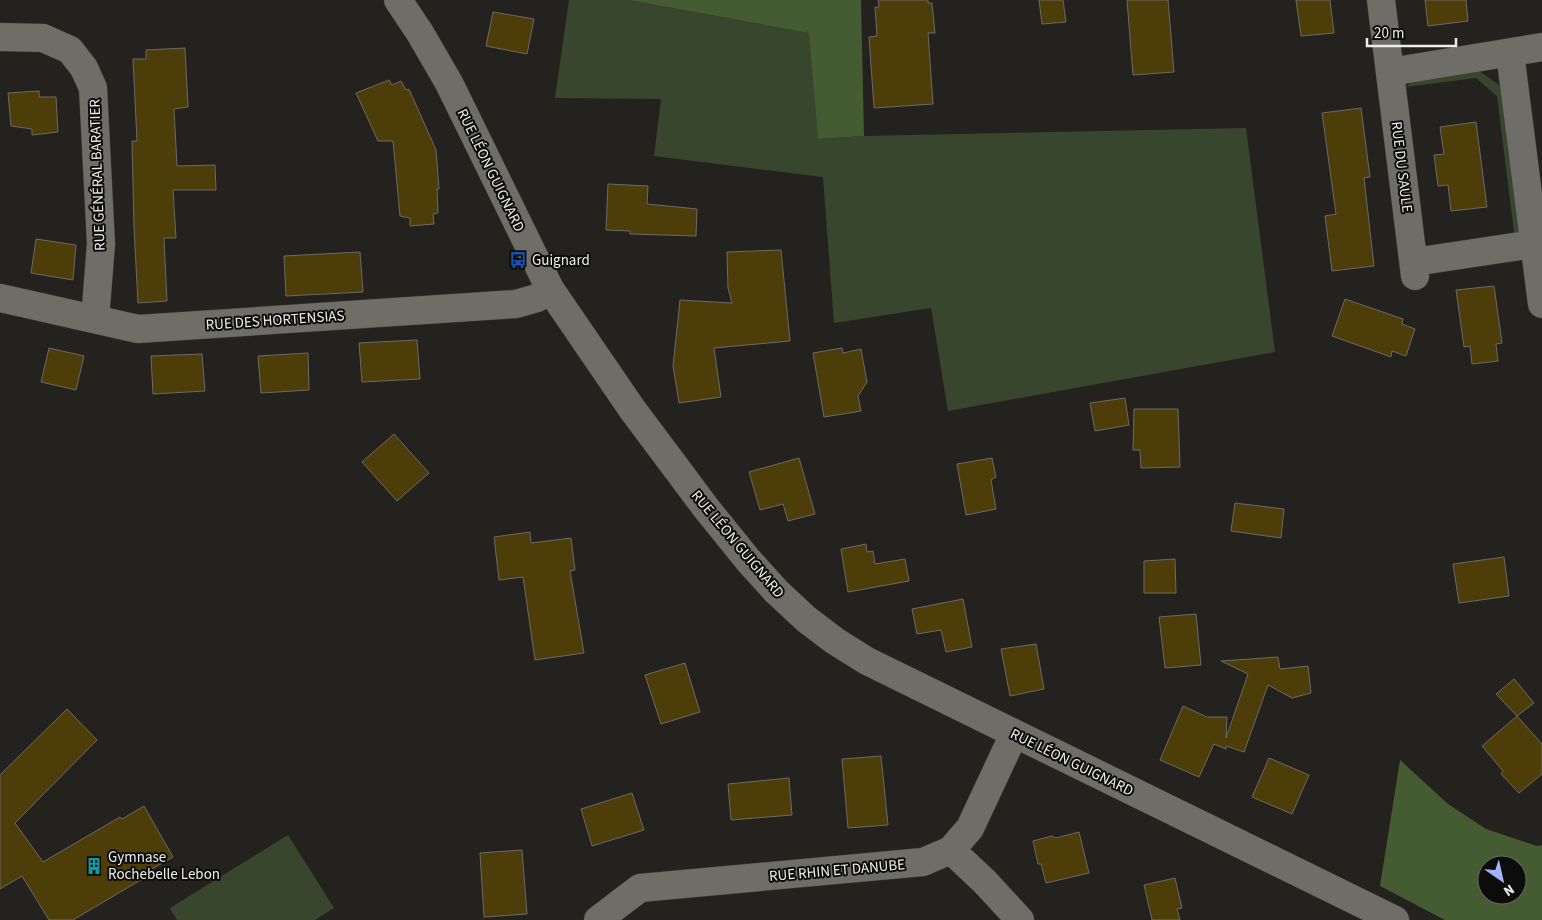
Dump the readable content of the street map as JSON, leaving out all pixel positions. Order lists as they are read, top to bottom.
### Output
{
  "streets": {
    "street": [
      "RUE DU SAULE",
      "RUE LÉON GUIGNARD",
      "RUE GÉNÉRAL BARATIER",
      "RUE DES HORTENSIAS",
      "RUE RHIN ET DANUBE"
    ]
  },
  "crossings": [
    ["RUE LÉON GUIGNARD", "RUE DES HORTENSIAS"],
    ["RUE LÉON GUIGNARD", "RUE RHIN ET DANUBE"],
    ["RUE GÉNÉRAL BARATIER", "RUE DES HORTENSIAS"]
  ],
  "places": {
    "bus stop": ["Guignard"],
    "building": ["Gymnase Rochebelle Lebon"]
  },
  "scale_bar": "20 m",
  "north": "bottom right"
}
